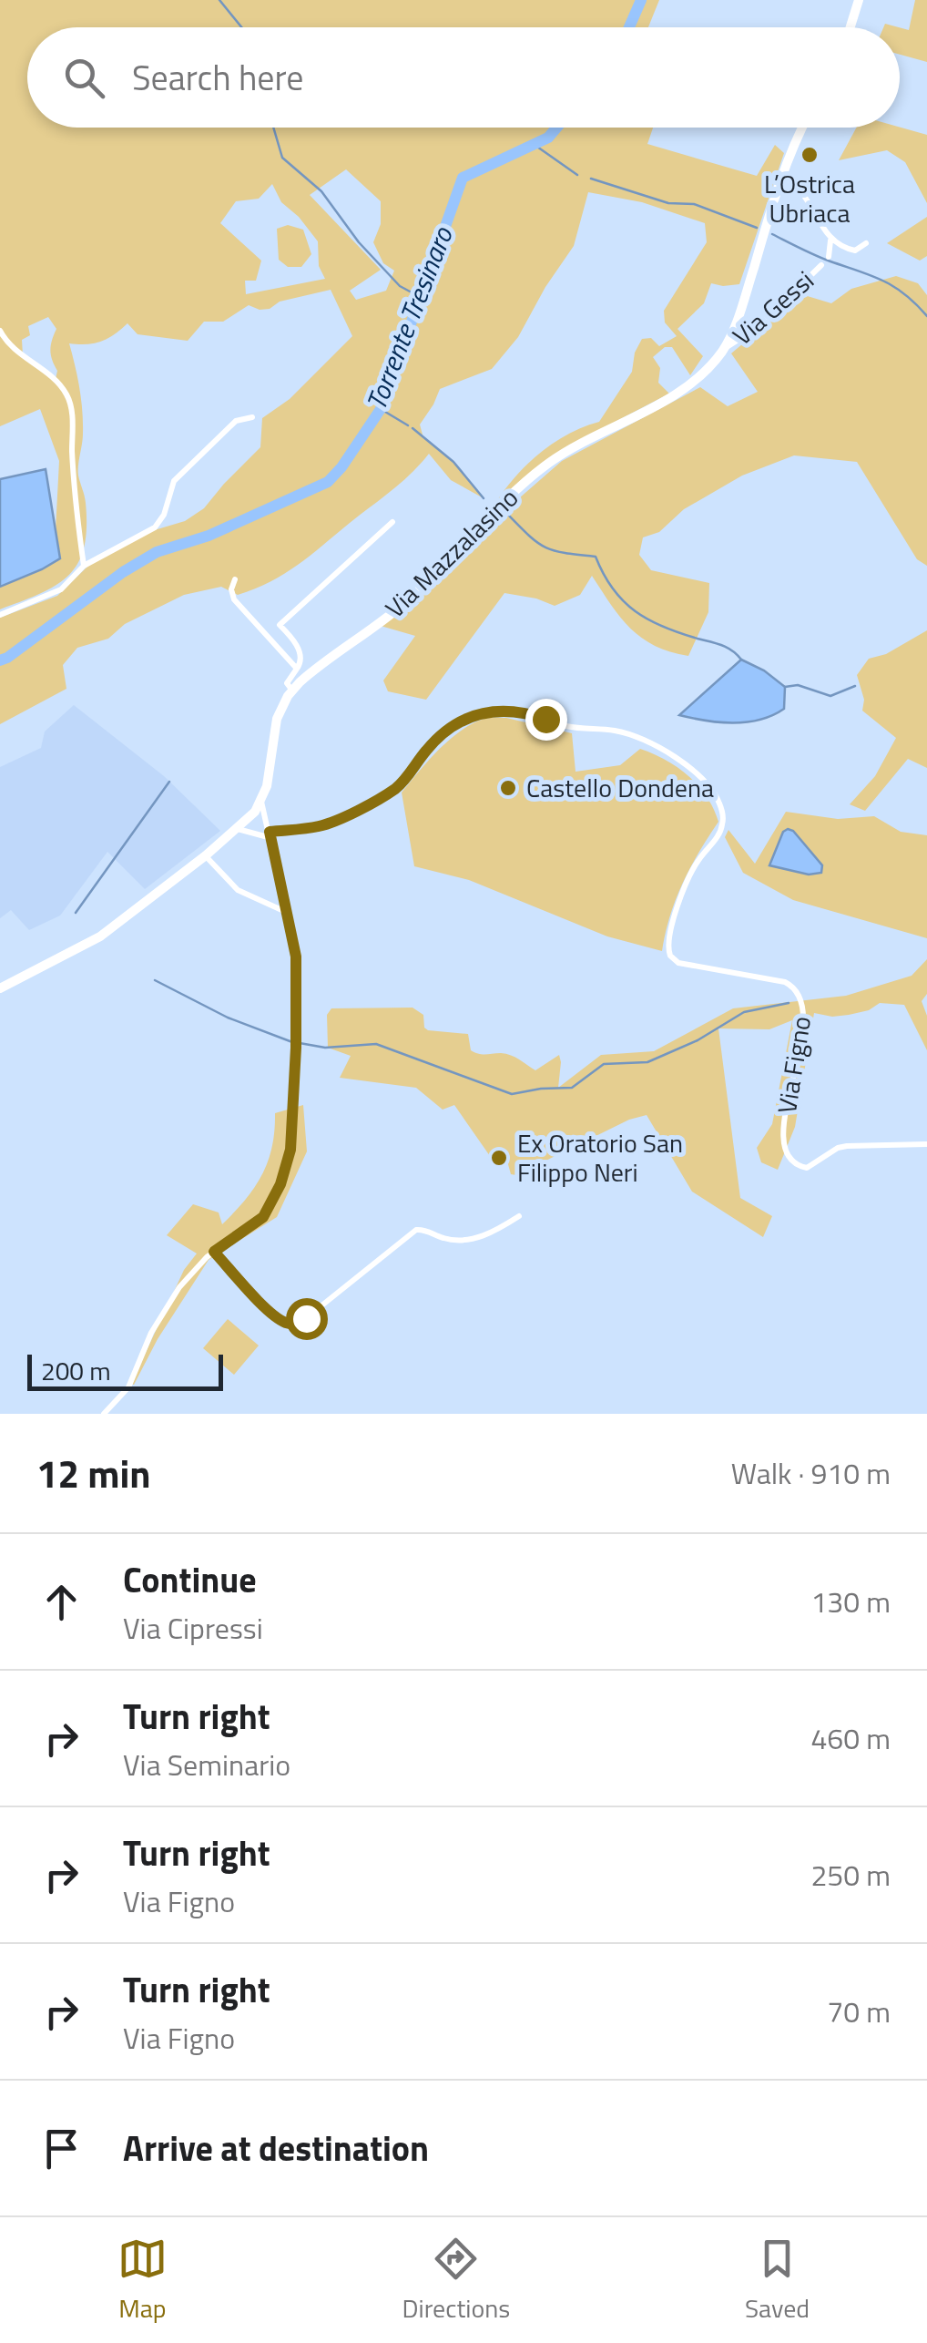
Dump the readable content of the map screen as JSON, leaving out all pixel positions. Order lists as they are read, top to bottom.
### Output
{
  "streets": {
    "main road": ["Via Mazzalasino"],
    "street": ["Via Gessi", "Via Figno"]
  },
  "crossings": [
    ["Via Gessi", "Via Mazzalasino"]
  ],
  "water": ["Torrente Tresinaro"],
  "places": ["L’Ostrica Ubriaca", "Castello Dondena", "Ex Oratorio San Filippo Neri"],
  "scale_bar": "200 m",
  "page": {
    "search": "Search here",
    "scale": "200 m",
    "heading": ["12 min", "Walk · 910 m"],
    "list": [
      ["Continue", "Via Cipressi", "130 m"],
      ["Turn right", "Via Seminario", "460 m"],
      ["Turn right", "Via Figno", "250 m"],
      ["Turn right", "Via Figno", "70 m"],
      "Arrive at destination"
    ],
    "nav": ["Map", "Directions", "Saved"]
  }
}
